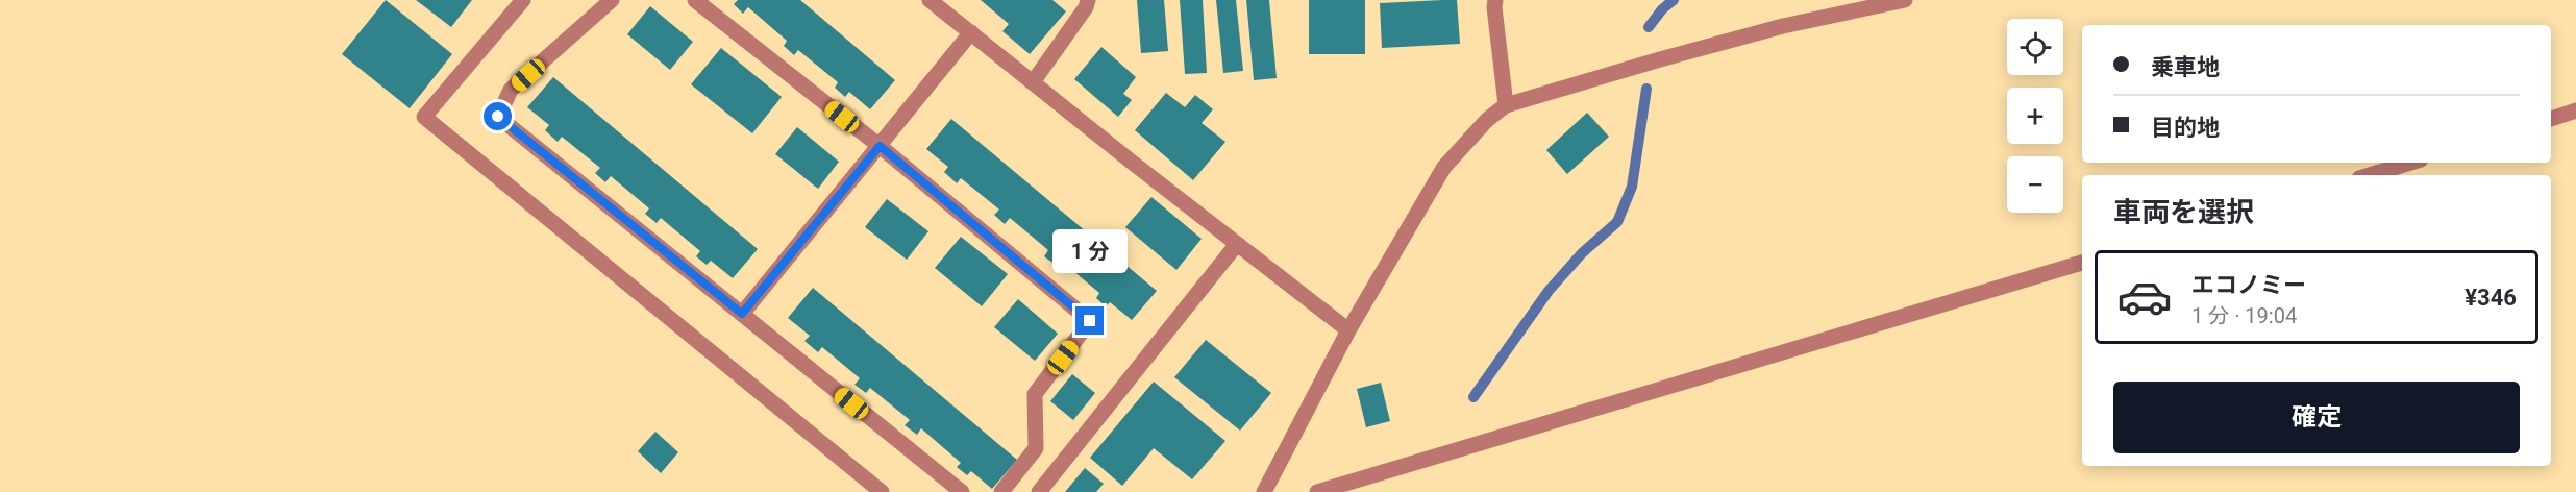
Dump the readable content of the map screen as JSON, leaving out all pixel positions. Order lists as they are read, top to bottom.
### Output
{
  "page": {
    "map_buttons": ["+", "−"],
    "banner": ["乗車地", "目的地"],
    "heading": "車両を選択",
    "bubble": "1 分",
    "list": [
      {
        "name": "エコノミー",
        "note": "1 分 · 19:04",
        "value": "¥346"
      }
    ],
    "buttons": "確定"
  }
}
